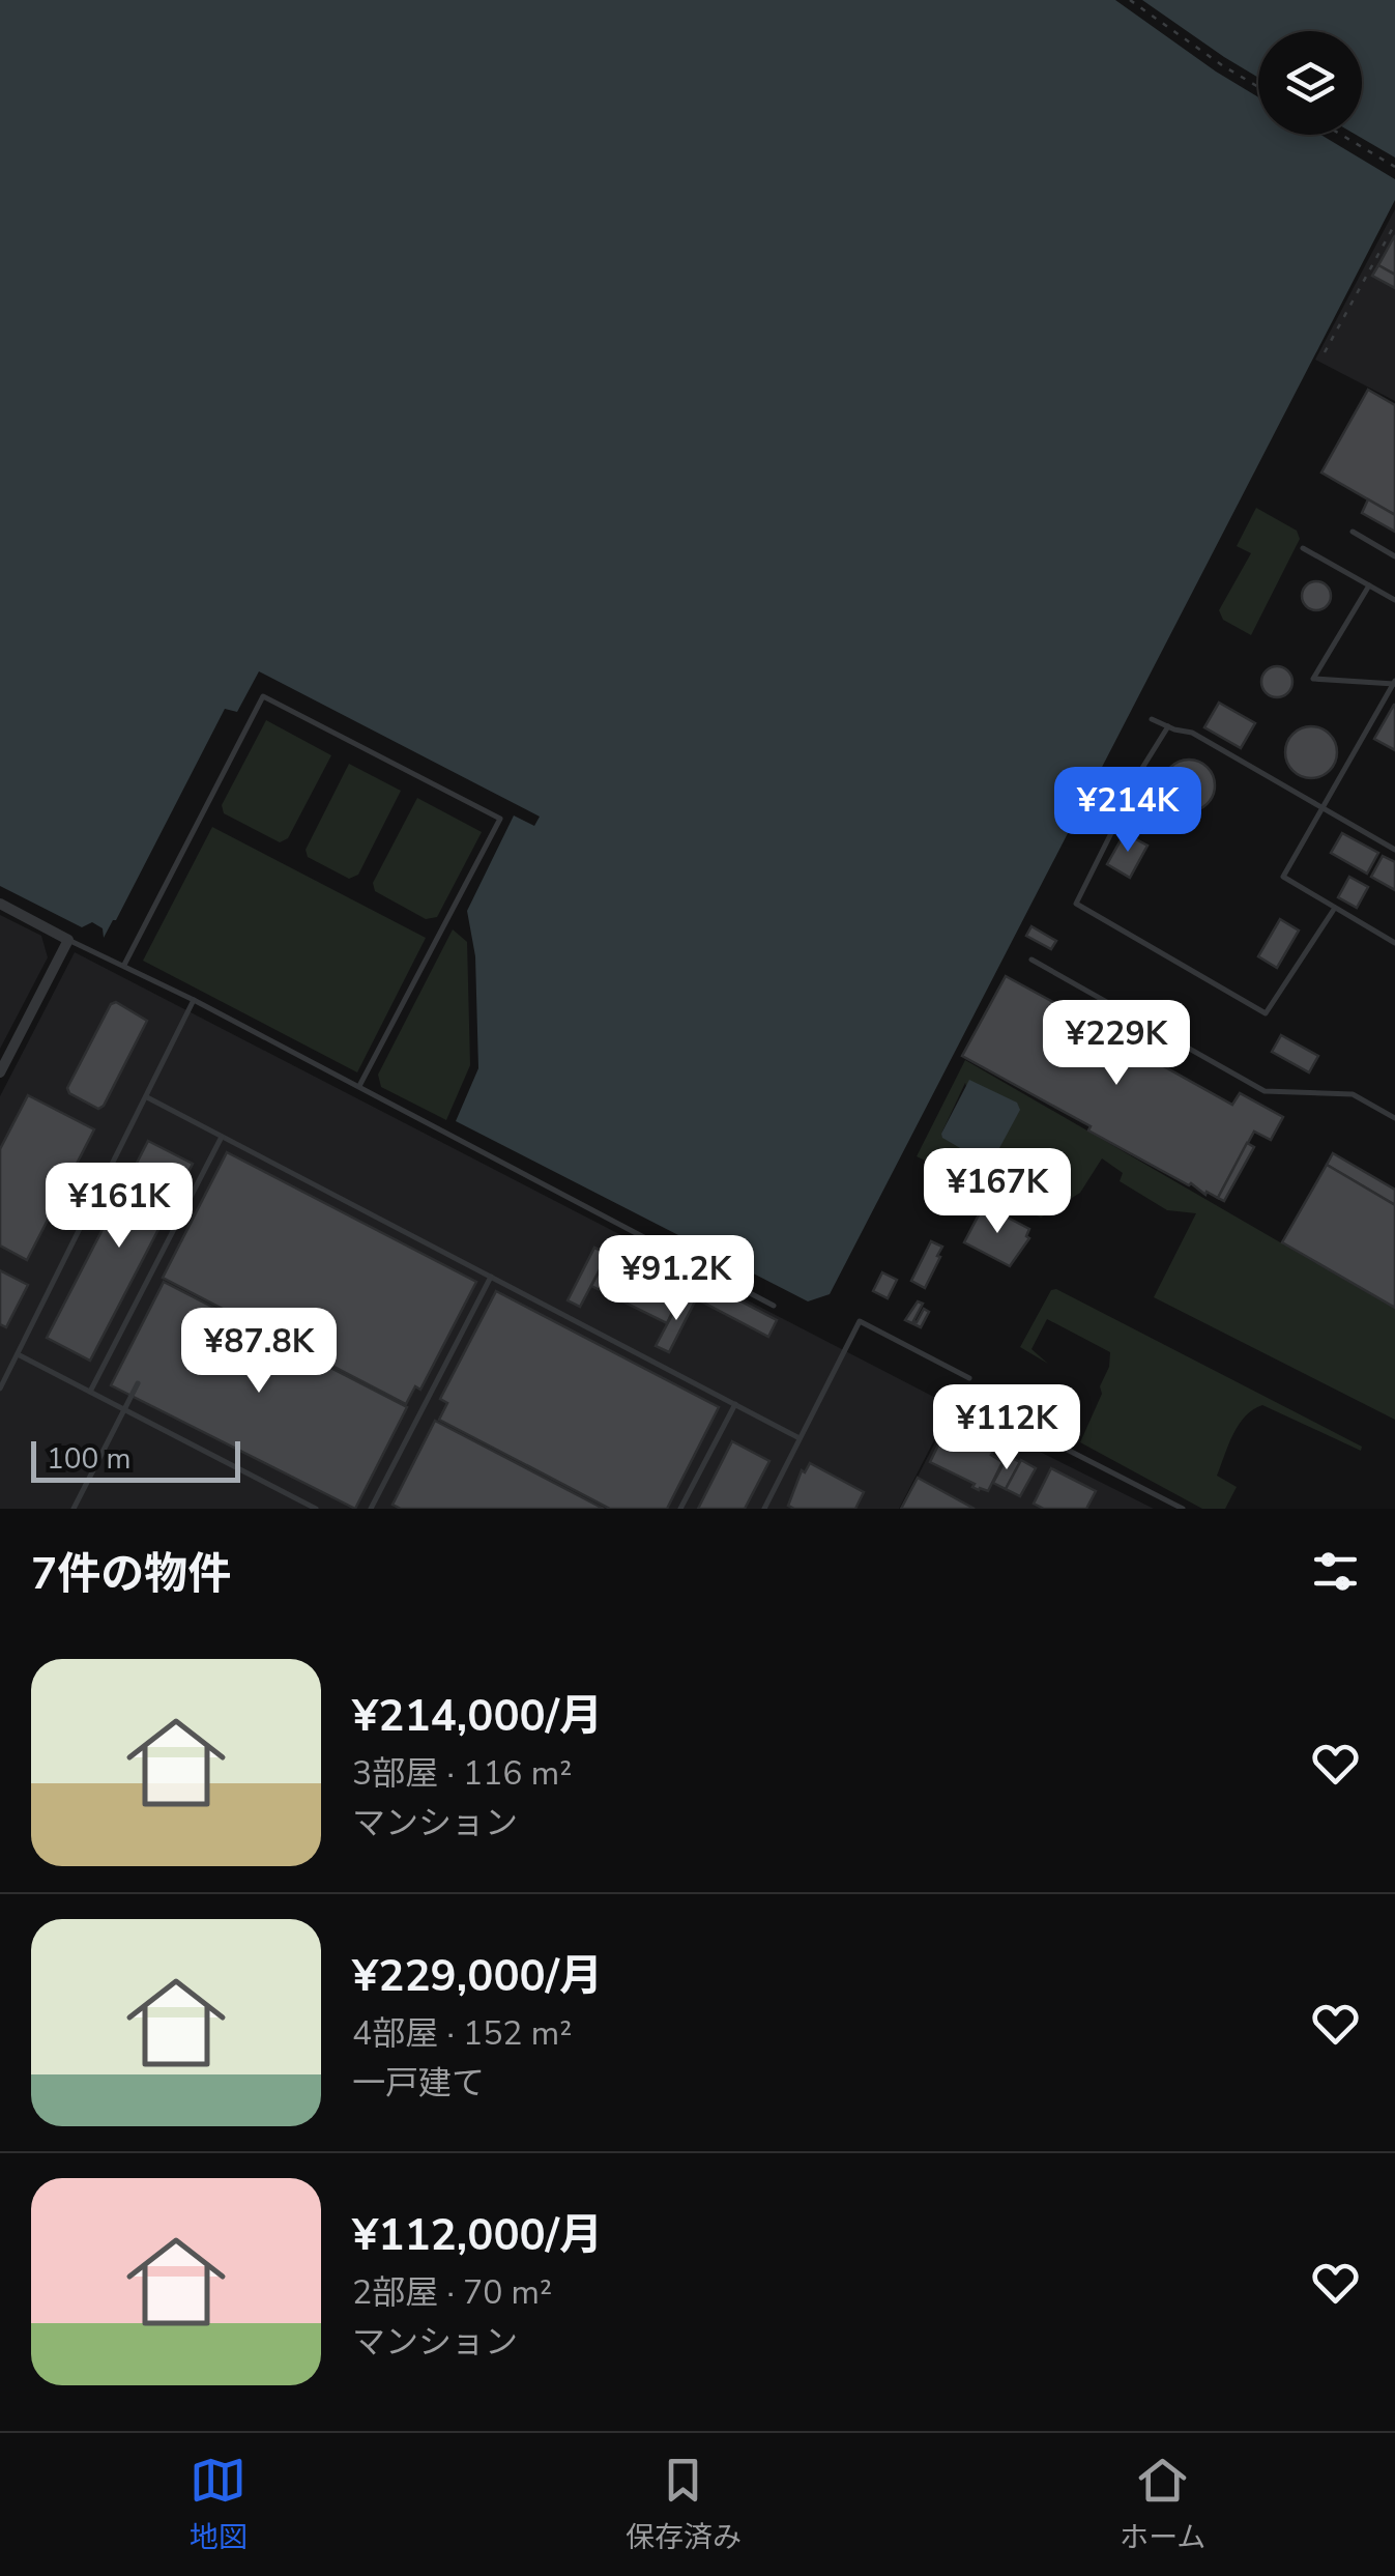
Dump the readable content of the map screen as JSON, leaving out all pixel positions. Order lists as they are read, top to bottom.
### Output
{
  "scale_bar": "100 m",
  "page": {
    "price": [
      "¥214K",
      "¥229K",
      "¥167K",
      "¥161K",
      "¥91.2K",
      "¥87.8K",
      "¥112K"
    ],
    "scale": "100 m",
    "heading": "7件の物件",
    "list": [
      {
        "name": "¥214,000/月",
        "note": "3部屋 · 116 m² · マンション"
      },
      {
        "name": "¥229,000/月",
        "note": "4部屋 · 152 m² · 一戸建て"
      },
      {
        "name": "¥112,000/月",
        "note": "2部屋 · 70 m² · マンション"
      }
    ],
    "tabs": ["地図", "保存済み", "ホーム"]
  }
}
